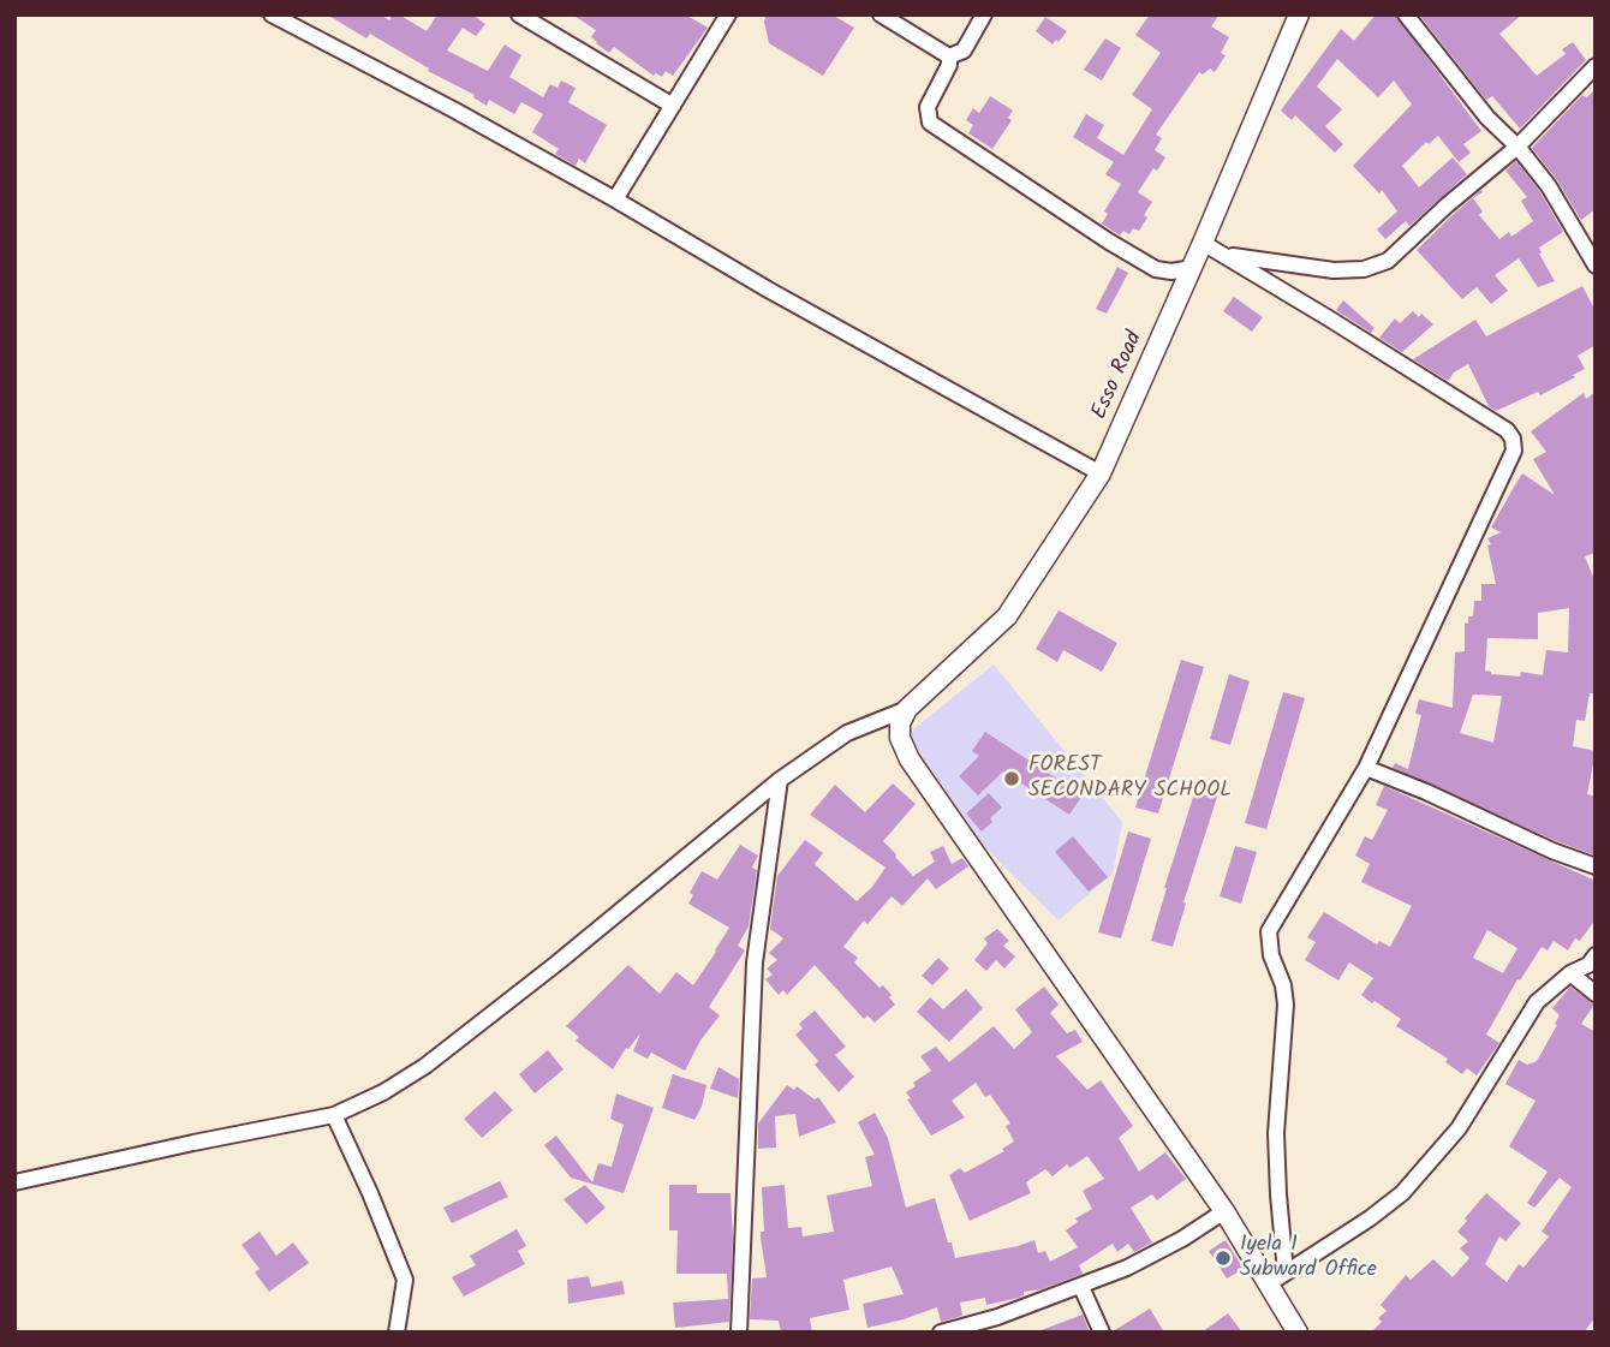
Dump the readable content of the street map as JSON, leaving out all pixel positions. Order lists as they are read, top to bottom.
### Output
{
  "streets": {
    "street": ["Esso Road"]
  },
  "places": ["FOREST SECONDARY SCHOOL", "Iyela 1 Subward Office"]
}
